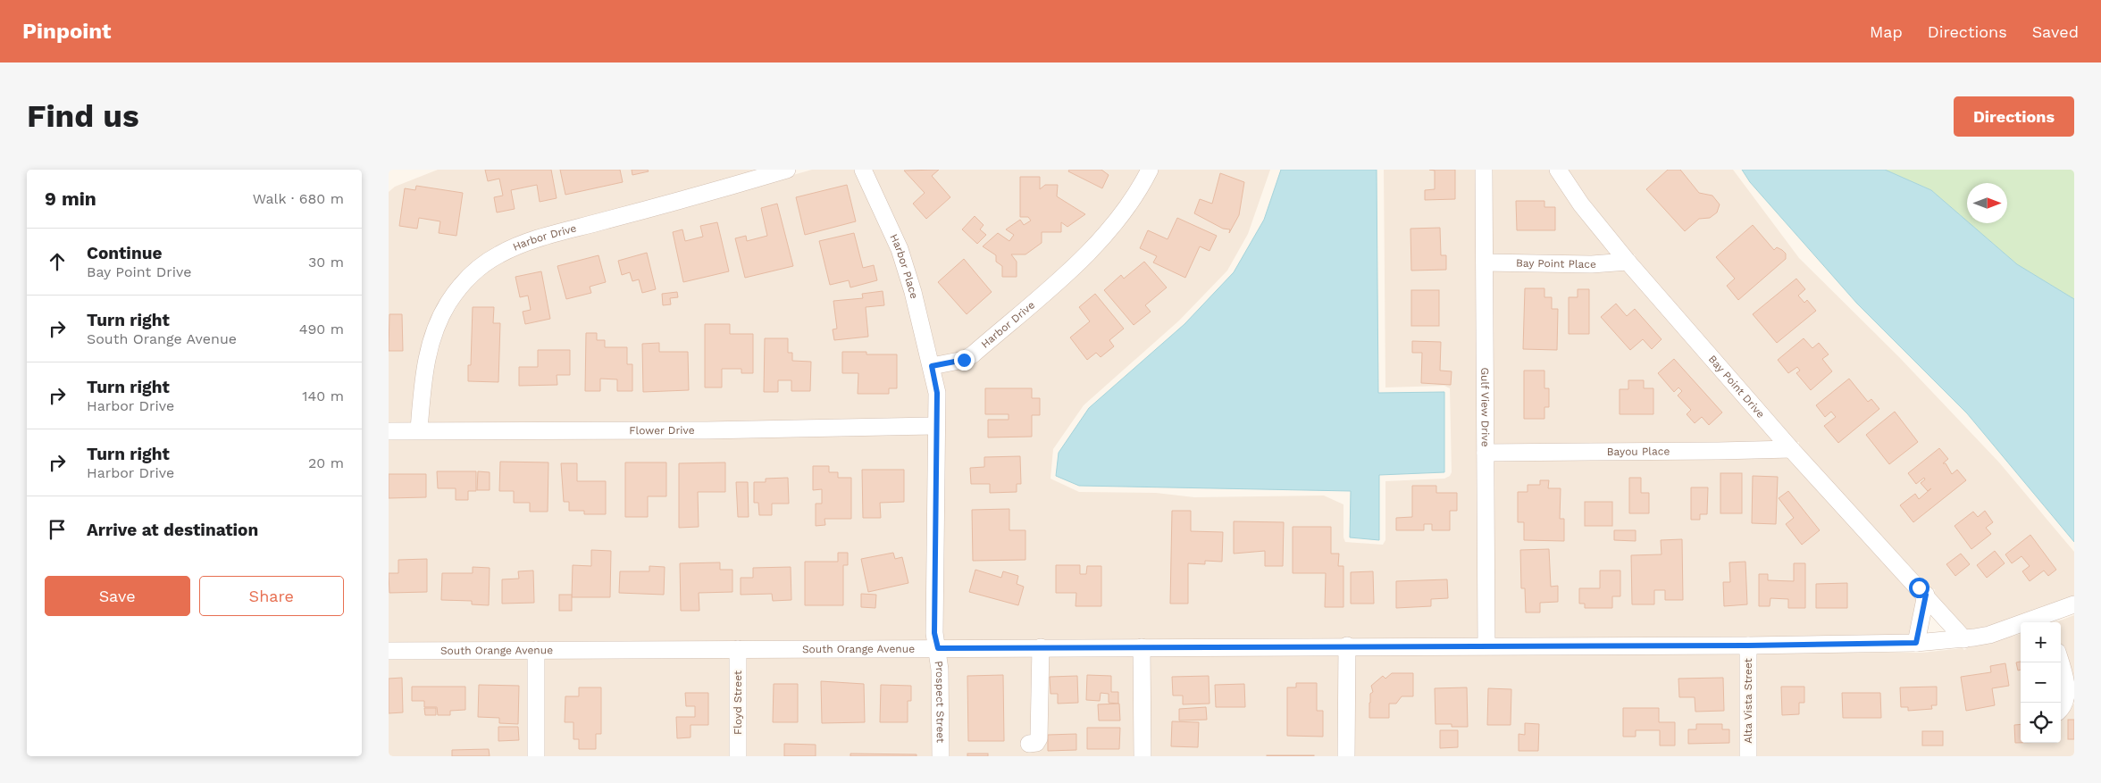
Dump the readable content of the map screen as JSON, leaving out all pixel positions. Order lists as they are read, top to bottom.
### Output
{
  "streets": {
    "street": [
      "Harbor Drive",
      "Bay Point Place",
      "Harbor Place",
      "Bay Point Drive",
      "Gulf View Drive",
      "Flower Drive",
      "Bayou Place",
      "South Orange Avenue",
      "Alta Vista Street",
      "Prospect Street",
      "Floyd Street"
    ]
  },
  "crossings": [
    ["Harbor Drive", "Harbor Place"],
    ["Harbor Drive", "Flower Drive"],
    ["Bay Point Place", "Bay Point Drive"],
    ["Bay Point Place", "Gulf View Drive"],
    ["Bay Point Drive", "Bayou Place"],
    ["Bay Point Drive", "South Orange Avenue"],
    ["Gulf View Drive", "Bayou Place"],
    ["Gulf View Drive", "South Orange Avenue"],
    ["South Orange Avenue", "Alta Vista Street"],
    ["South Orange Avenue", "Prospect Street"],
    ["South Orange Avenue", "Floyd Street"]
  ],
  "north": "right",
  "page": {
    "header": "Pinpoint",
    "nav": ["Map", "Directions", "Saved"],
    "buttons": [
      "Directions",
      ["Save", "Share"]
    ],
    "title": "Find us",
    "heading": ["9 min", "Walk · 680 m"],
    "list": [
      ["Continue", "Bay Point Drive", "30 m"],
      ["Turn right", "South Orange Avenue", "490 m"],
      ["Turn right", "Harbor Drive", "140 m"],
      ["Turn right", "Harbor Drive", "20 m"],
      "Arrive at destination"
    ],
    "map_buttons": ["+", "−"]
  }
}
